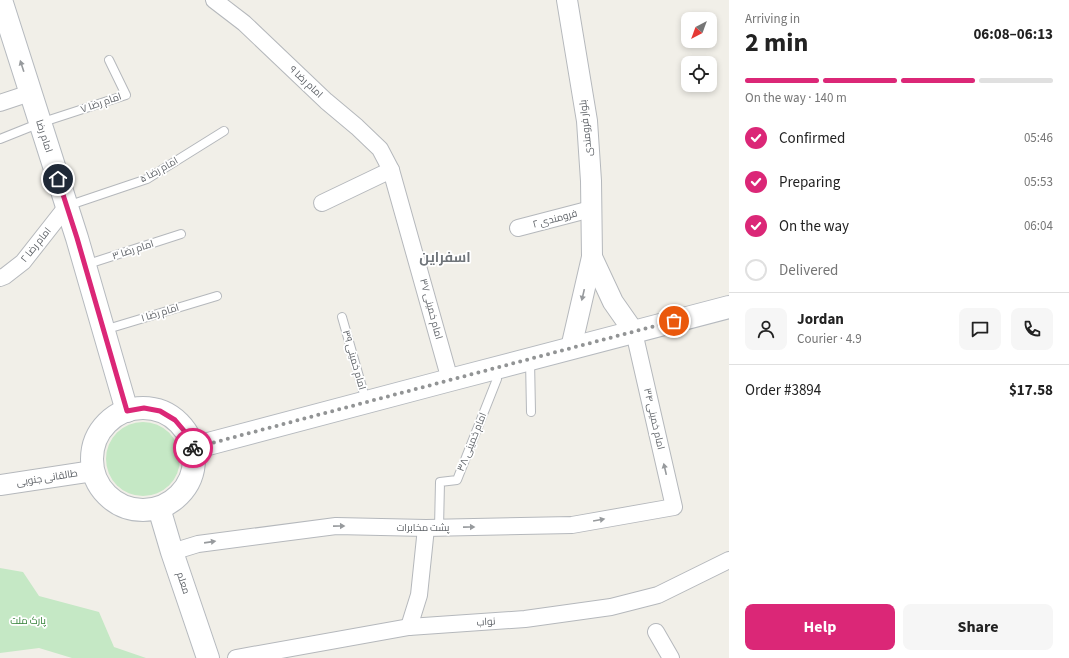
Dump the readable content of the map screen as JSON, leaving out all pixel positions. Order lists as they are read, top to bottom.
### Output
{
  "streets": {
    "main road": ["امام رضا", "معلم"],
    "street": [
      "امام رضا ۹",
      "بلوار فرومندی",
      "فرومندی ۲",
      "امام رضا ۲",
      "امام خمینی ۳۷",
      "امام خمینی ۳۴",
      "طالقانی جنوبی",
      "پشت مخابرات",
      "نواب"
    ],
    "lane": [
      "امام رضا ۷",
      "امام رضا ۵",
      "امام رضا ۳",
      "امام رضا ۱",
      "امام خمینی ۳۹",
      "امام خمینی ۳۸"
    ]
  },
  "crossings": [
    ["امام رضا ۹", "امام خمینی ۳۷"],
    ["امام رضا ۷", "امام رضا"],
    ["بلوار فرومندی", "فرومندی ۲"],
    ["امام رضا", "امام رضا ۵"],
    ["امام رضا", "امام رضا ۲"],
    ["امام رضا", "امام رضا ۳"],
    ["امام رضا", "امام رضا ۱"],
    ["امام رضا", "طالقانی جنوبی"],
    ["امام رضا", "معلم"],
    ["امام رضا ۵", "امام رضا ۲"],
    ["امام خمینی ۳۴", "پشت مخابرات"],
    ["امام خمینی ۳۸", "پشت مخابرات"],
    ["طالقانی جنوبی", "معلم"],
    ["پشت مخابرات", "معلم"]
  ],
  "one_way": ["امام خمینی ۳۴", "پشت مخابرات"],
  "districts": ["اسفراین"],
  "parks": ["پارک ملت"],
  "north": "bottom left",
  "page": {
    "heading": ["2 min", "Arriving in", "06:08–06:13"],
    "panel": [
      "Jordan",
      "Courier · 4.9",
      "Order #3894",
      "$17.58"
    ],
    "bar": "On the way · 140 m",
    "list": [
      ["Confirmed", "05:46"],
      ["Preparing", "05:53"],
      ["On the way", "06:04"],
      "Delivered"
    ],
    "buttons": ["Help", "Share"]
  }
}
